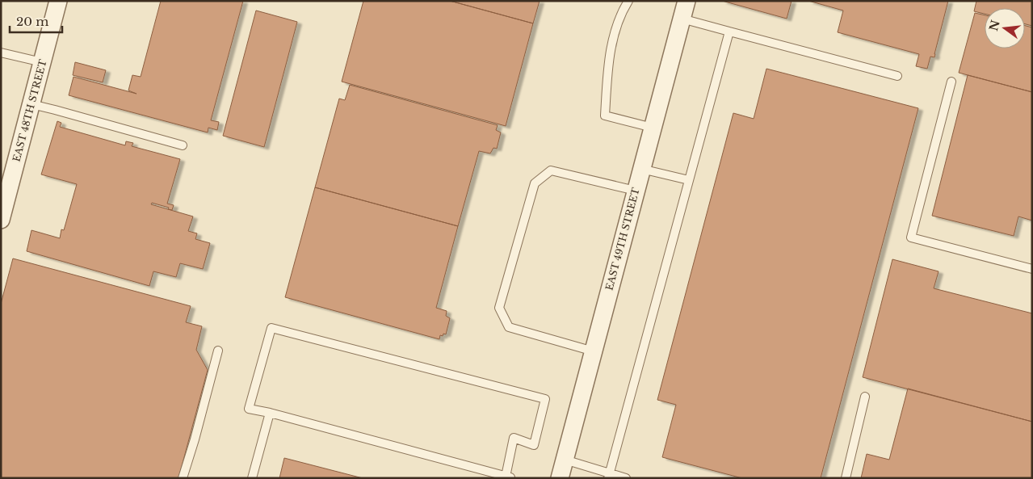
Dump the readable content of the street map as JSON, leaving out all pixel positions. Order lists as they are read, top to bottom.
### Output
{
  "streets": {
    "street": ["EAST 48TH STREET", "EAST 49TH STREET"]
  },
  "scale_bar": "20 m",
  "north": "left"
}
